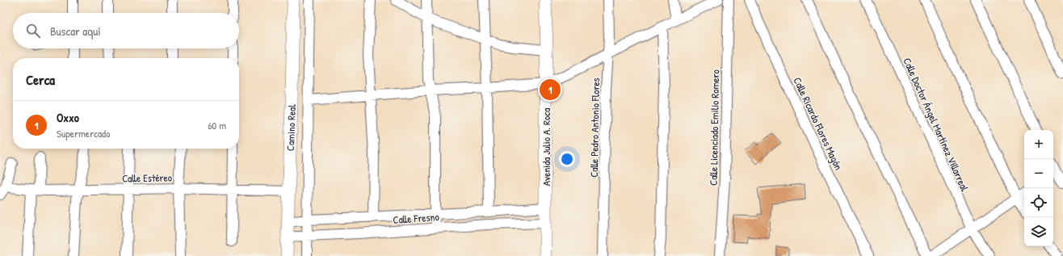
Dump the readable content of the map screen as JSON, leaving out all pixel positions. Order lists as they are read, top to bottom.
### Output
{
  "streets": {
    "street": [
      "Calle Ricardo Flores Magón",
      "Calle Doctor Ángel Martínez Villarreal",
      "Calle Pedro Antonio Flores",
      "Calle Licenciado Emilio Romero",
      "Camino Real",
      "Avenida Julio A. Roca",
      "Calle Estéreo",
      "Calle Fresno"
    ]
  },
  "crossings": [
    ["Camino Real", "Calle Estéreo"],
    ["Camino Real", "Calle Fresno"],
    ["Avenida Julio A. Roca", "Calle Fresno"]
  ],
  "page": {
    "search": "Buscar aquí",
    "heading": "Cerca",
    "pins": "1",
    "list": [
      {
        "mark": "1",
        "name": "Oxxo",
        "note": "Supermercado",
        "value": "60 m"
      }
    ],
    "map_buttons": ["+", "−"]
  }
}
